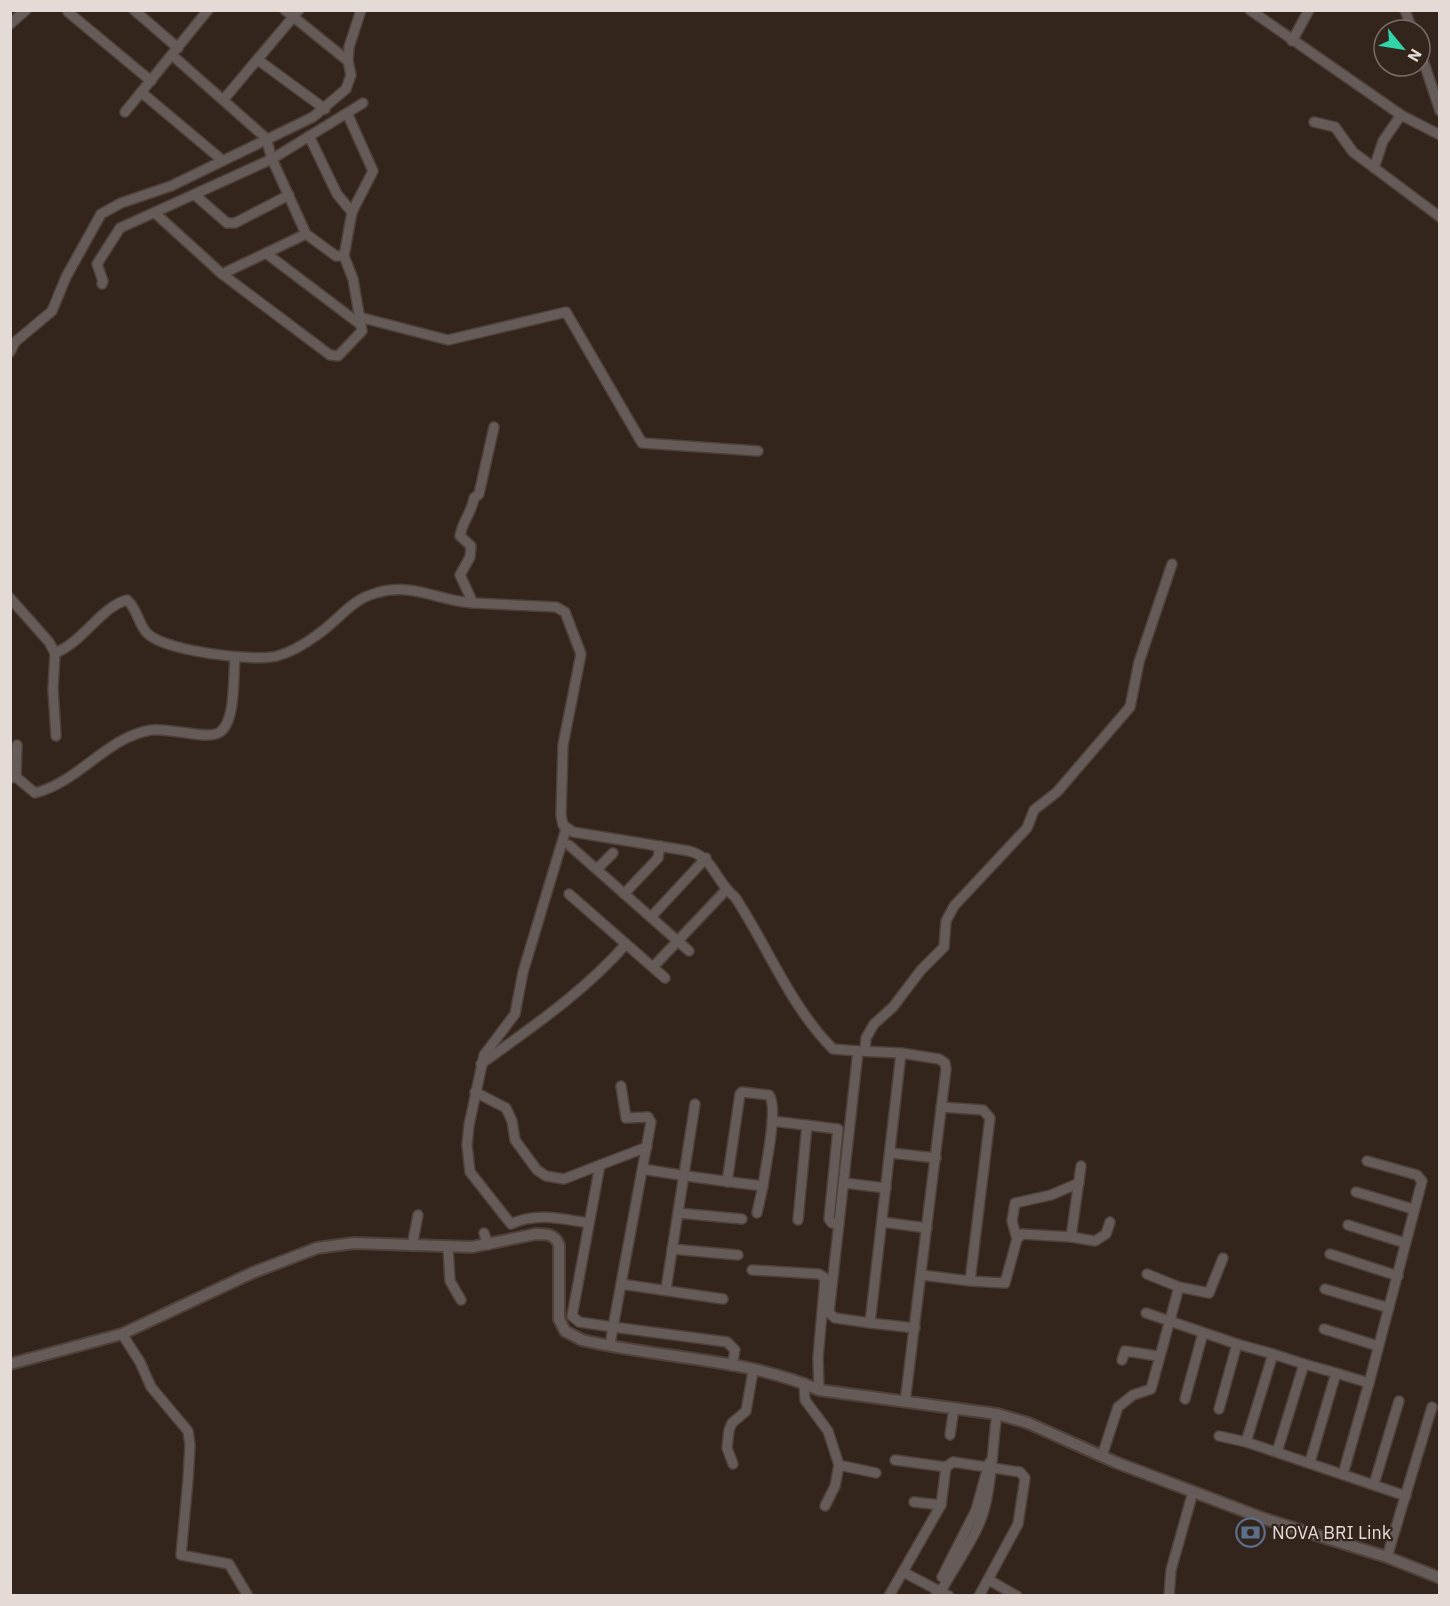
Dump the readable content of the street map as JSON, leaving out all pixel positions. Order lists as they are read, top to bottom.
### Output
{
  "places": {
    "bank": ["NOVA BRI Link"]
  },
  "north": "bottom right"
}
